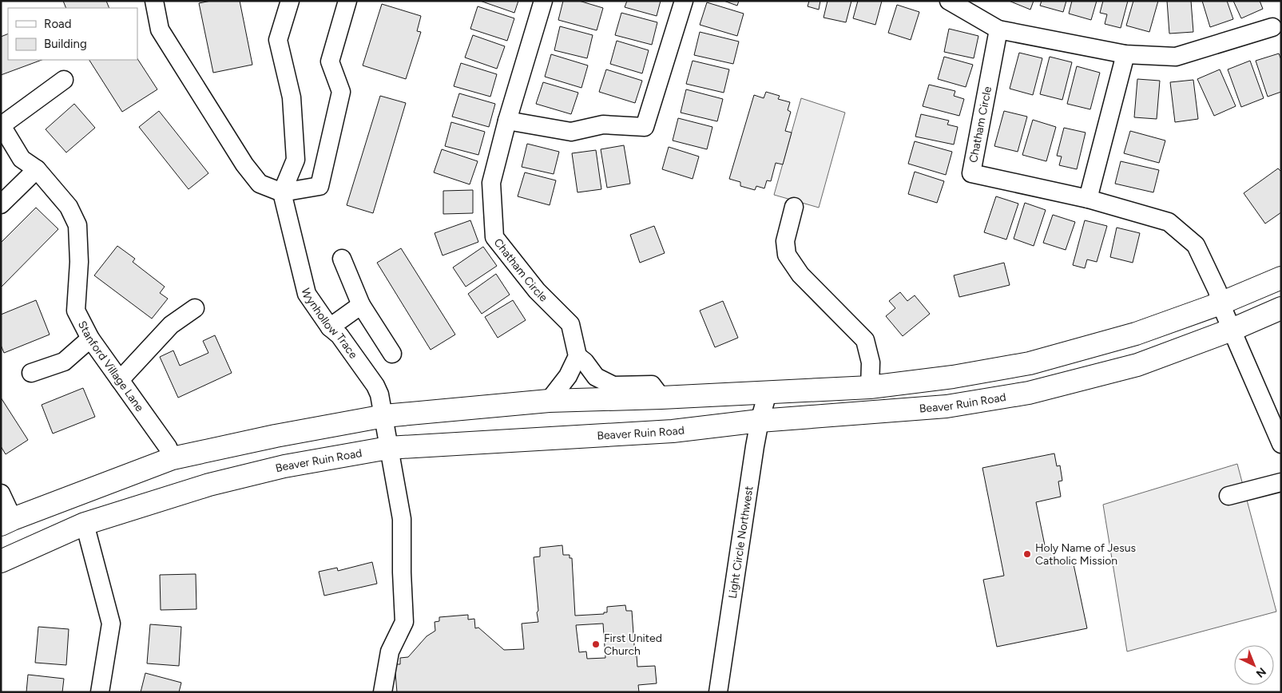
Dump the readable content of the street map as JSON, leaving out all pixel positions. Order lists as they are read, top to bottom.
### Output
{
  "streets": {
    "main road": ["Beaver Ruin Road"],
    "street": [
      "Chatham Circle",
      "Wynhollow Trace",
      "Stanford Village Lane",
      "Light Circle Northwest"
    ]
  },
  "crossings": [
    ["Chatham Circle", "Beaver Ruin Road"],
    ["Wynhollow Trace", "Beaver Ruin Road"],
    ["Beaver Ruin Road", "Light Circle Northwest"]
  ],
  "places": ["Holy Name of Jesus Catholic Mission", "First United Church"],
  "legend": ["Road", "Building"],
  "north": "bottom right"
}
